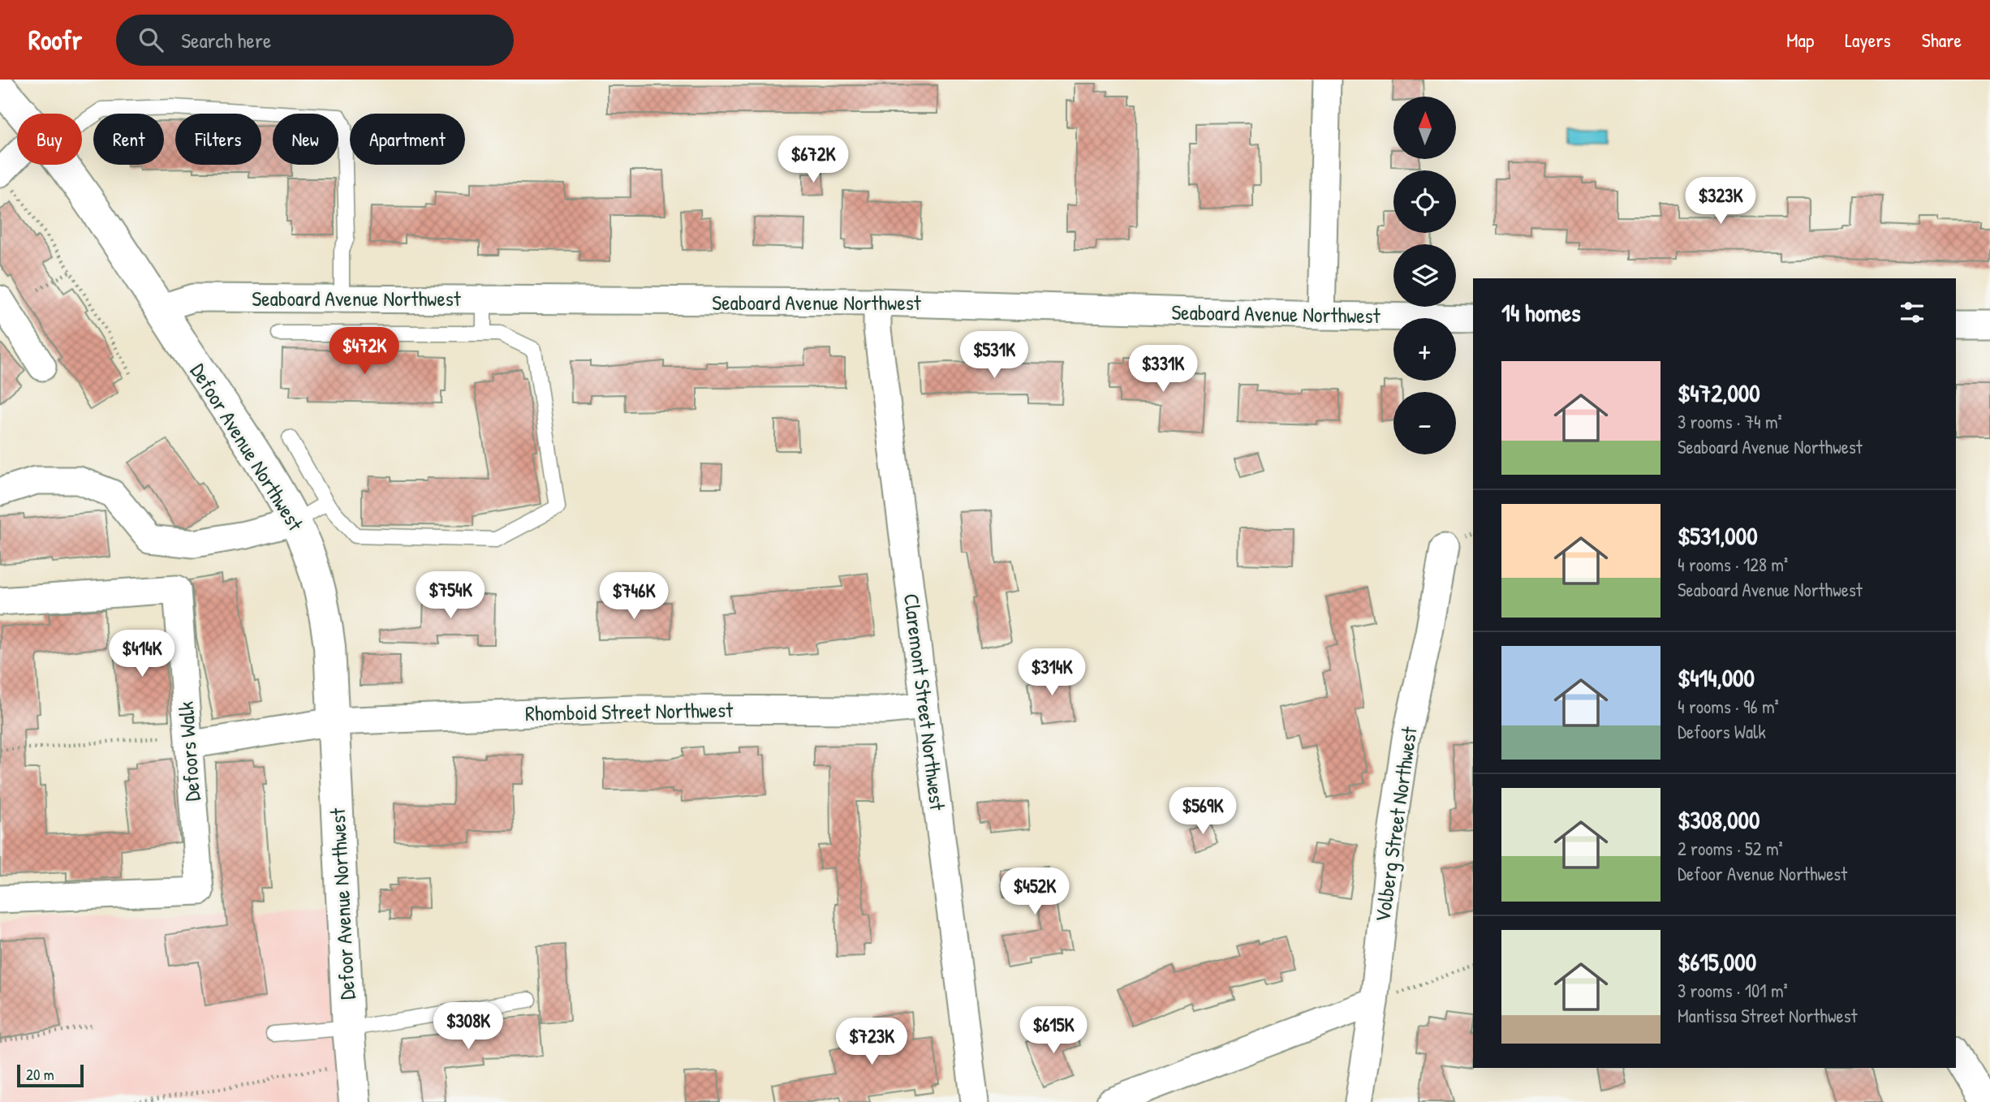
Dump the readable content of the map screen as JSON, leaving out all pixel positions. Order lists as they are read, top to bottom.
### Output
{
  "streets": {
    "street": [
      "Seaboard Avenue Northwest",
      "Defoor Avenue Northwest",
      "Claremont Street Northwest",
      "Rhomboid Street Northwest",
      "Defoors Walk",
      "Volberg Street Northwest"
    ]
  },
  "crossings": [
    ["Seaboard Avenue Northwest", "Defoor Avenue Northwest"],
    ["Seaboard Avenue Northwest", "Claremont Street Northwest"],
    ["Defoor Avenue Northwest", "Rhomboid Street Northwest"],
    ["Claremont Street Northwest", "Rhomboid Street Northwest"],
    ["Rhomboid Street Northwest", "Defoors Walk"]
  ],
  "scale_bar": "20 m",
  "north": "top",
  "page": {
    "header": "Roofr",
    "search": "Search here",
    "nav": ["Map", "Layers", "Share"],
    "map_buttons": ["+", "−"],
    "chip": [
      "Buy",
      "Rent",
      "Filters",
      "New",
      "Apartment"
    ],
    "price": [
      "$672K",
      "$323K",
      "$472K",
      "$531K",
      "$331K",
      "$754K",
      "$746K",
      "$414K",
      "$314K",
      "$569K",
      "$452K",
      "$308K",
      "$615K",
      "$723K"
    ],
    "heading": "14 homes",
    "list": [
      {
        "name": "$472,000",
        "note": "3 rooms · 74 m² · Seaboard Avenue Northwest"
      },
      {
        "name": "$531,000",
        "note": "4 rooms · 128 m² · Seaboard Avenue Northwest"
      },
      {
        "name": "$414,000",
        "note": "4 rooms · 96 m² · Defoors Walk"
      },
      {
        "name": "$308,000",
        "note": "2 rooms · 52 m² · Defoor Avenue Northwest"
      },
      {
        "name": "$615,000",
        "note": "3 rooms · 101 m² · Mantissa Street Northwest"
      }
    ],
    "scale": "20 m"
  }
}
